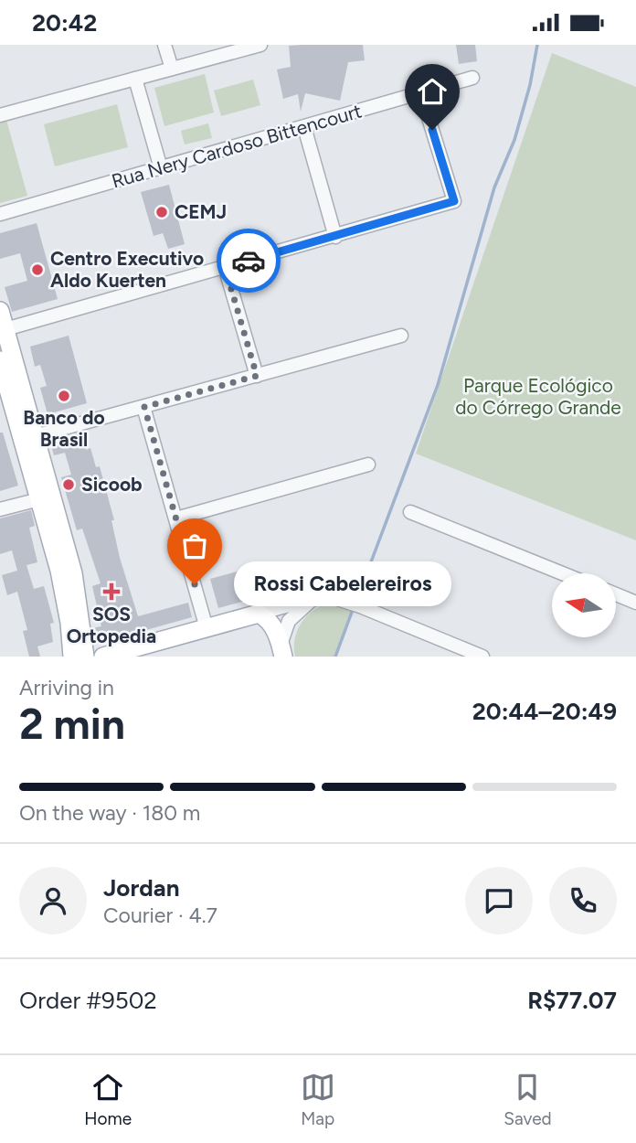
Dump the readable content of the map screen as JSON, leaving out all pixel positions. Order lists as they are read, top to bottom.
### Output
{
  "streets": {
    "street": ["Rua Nery Cardoso Bittencourt"]
  },
  "parks": ["Parque Ecológico do Córrego Grande"],
  "places": {
    "other": [
      "CEMJ",
      "Centro Executivo Aldo Kuerten",
      "Banco do Brasil",
      "Sicoob",
      "Rossi Cabelereiros"
    ],
    "health": ["SOS Ortopedia"]
  },
  "north": "left",
  "page": {
    "status": "20:42",
    "bubble": "Rossi Cabelereiros",
    "heading": ["2 min", "Arriving in", "20:44–20:49"],
    "panel": [
      "Jordan",
      "Courier · 4.7",
      "Order #9502",
      "R$77.07"
    ],
    "bar": "On the way · 180 m",
    "tabs": ["Home", "Map", "Saved"]
  }
}
